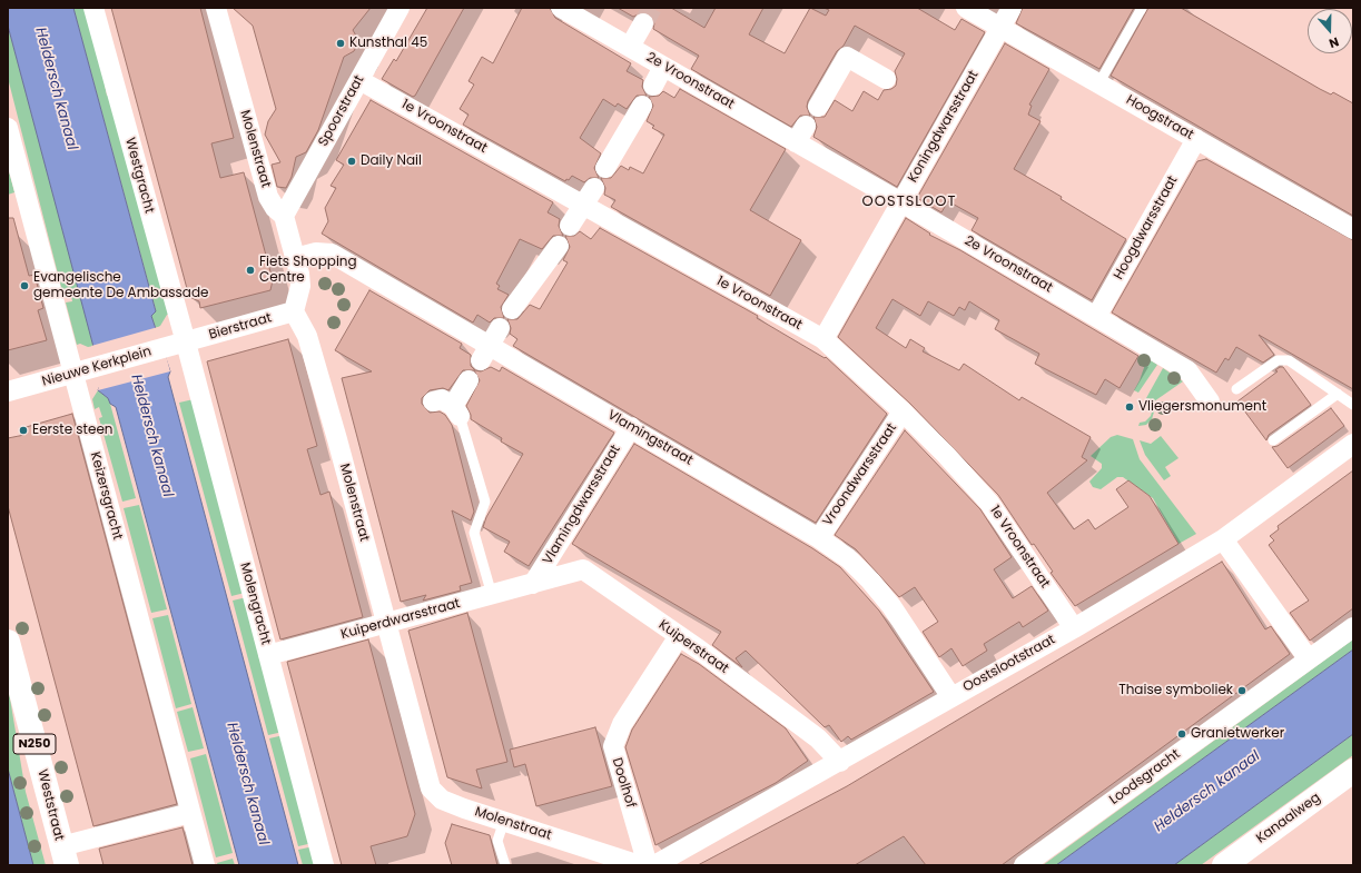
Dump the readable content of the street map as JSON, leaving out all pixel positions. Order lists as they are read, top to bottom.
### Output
{
  "streets": {
    "main road": ["N250", "Weststraat", "Kanaalweg"],
    "street": [
      "2e Vroonstraat",
      "Spoorstraat",
      "Hoogstraat",
      "1e Vroonstraat",
      "Koningdwarsstraat",
      "Molenstraat",
      "Westgracht",
      "Hoogdwarsstraat",
      "Bierstraat",
      "Nieuwe Kerkplein",
      "Vlamingstraat",
      "Vroondwarsstraat",
      "Keizersgracht",
      "Vlamingdwarsstraat",
      "Molengracht",
      "Kuiperdwarsstraat",
      "Kuiperstraat",
      "Oostslootstraat",
      "Loodsgracht",
      "Doolhof"
    ]
  },
  "crossings": [
    ["2e Vroonstraat", "Koningdwarsstraat"],
    ["2e Vroonstraat", "Hoogdwarsstraat"],
    ["Spoorstraat", "1e Vroonstraat"],
    ["Spoorstraat", "Molenstraat"],
    ["Hoogstraat", "Koningdwarsstraat"],
    ["Hoogstraat", "Hoogdwarsstraat"],
    ["1e Vroonstraat", "Koningdwarsstraat"],
    ["1e Vroonstraat", "Vroondwarsstraat"],
    ["1e Vroonstraat", "Oostslootstraat"],
    ["Molenstraat", "Bierstraat"],
    ["Molenstraat", "Vlamingstraat"],
    ["Molenstraat", "Kuiperdwarsstraat"],
    ["Westgracht", "Bierstraat"],
    ["Westgracht", "Nieuwe Kerkplein"],
    ["Westgracht", "Molengracht"],
    ["Bierstraat", "Nieuwe Kerkplein"],
    ["Bierstraat", "Molengracht"],
    ["Nieuwe Kerkplein", "Keizersgracht"],
    ["Nieuwe Kerkplein", "Molengracht"],
    ["Vlamingstraat", "Vroondwarsstraat"],
    ["Vlamingstraat", "Vlamingdwarsstraat"],
    ["Vlamingstraat", "Oostslootstraat"],
    ["Vlamingdwarsstraat", "Kuiperdwarsstraat"],
    ["Vlamingdwarsstraat", "Kuiperstraat"],
    ["Molengracht", "Kuiperdwarsstraat"],
    ["Kuiperdwarsstraat", "Kuiperstraat"],
    ["Kuiperstraat", "Oostslootstraat"],
    ["Kuiperstraat", "Doolhof"]
  ],
  "districts": ["OOSTSLOOT"],
  "water": ["Heldersch kanaal"],
  "places": [
    "Kunsthal 45",
    "Daily Nail",
    "Fiets Shopping Centre",
    "Evangelische gemeente De Ambassade",
    "Vliegersmonument",
    "Eerste steen",
    "Thaise symboliek",
    "Granietwerker"
  ],
  "north": "bottom"
}
